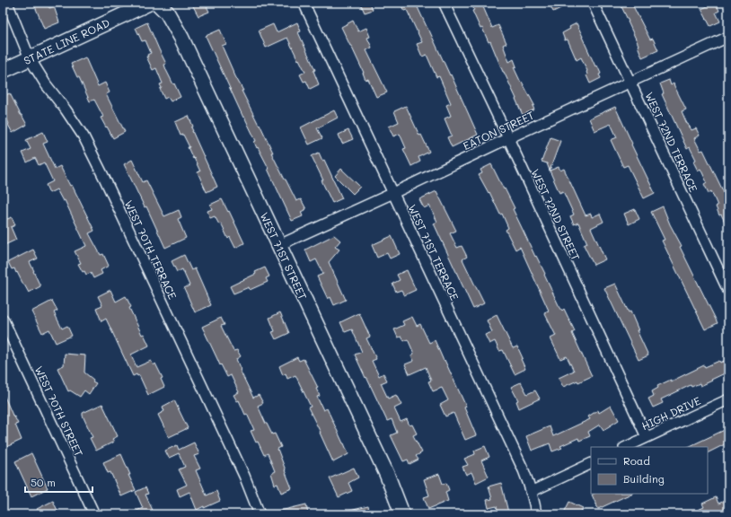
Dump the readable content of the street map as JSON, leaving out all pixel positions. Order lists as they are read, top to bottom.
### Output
{
  "streets": {
    "street": [
      "STATE LINE ROAD",
      "EATON STREET",
      "WEST 72ND TERRACE",
      "WEST 72ND STREET",
      "WEST 70TH TERRACE",
      "WEST 71ST TERRACE",
      "WEST 71ST STREET",
      "WEST 70TH STREET",
      "HIGH DRIVE"
    ]
  },
  "crossings": [
    ["STATE LINE ROAD", "WEST 70TH TERRACE"],
    ["EATON STREET", "WEST 72ND TERRACE"],
    ["EATON STREET", "WEST 72ND STREET"],
    ["EATON STREET", "WEST 71ST TERRACE"],
    ["EATON STREET", "WEST 71ST STREET"],
    ["WEST 72ND STREET", "HIGH DRIVE"]
  ],
  "legend": ["Road", "Building"],
  "scale_bar": "50 m"
}
